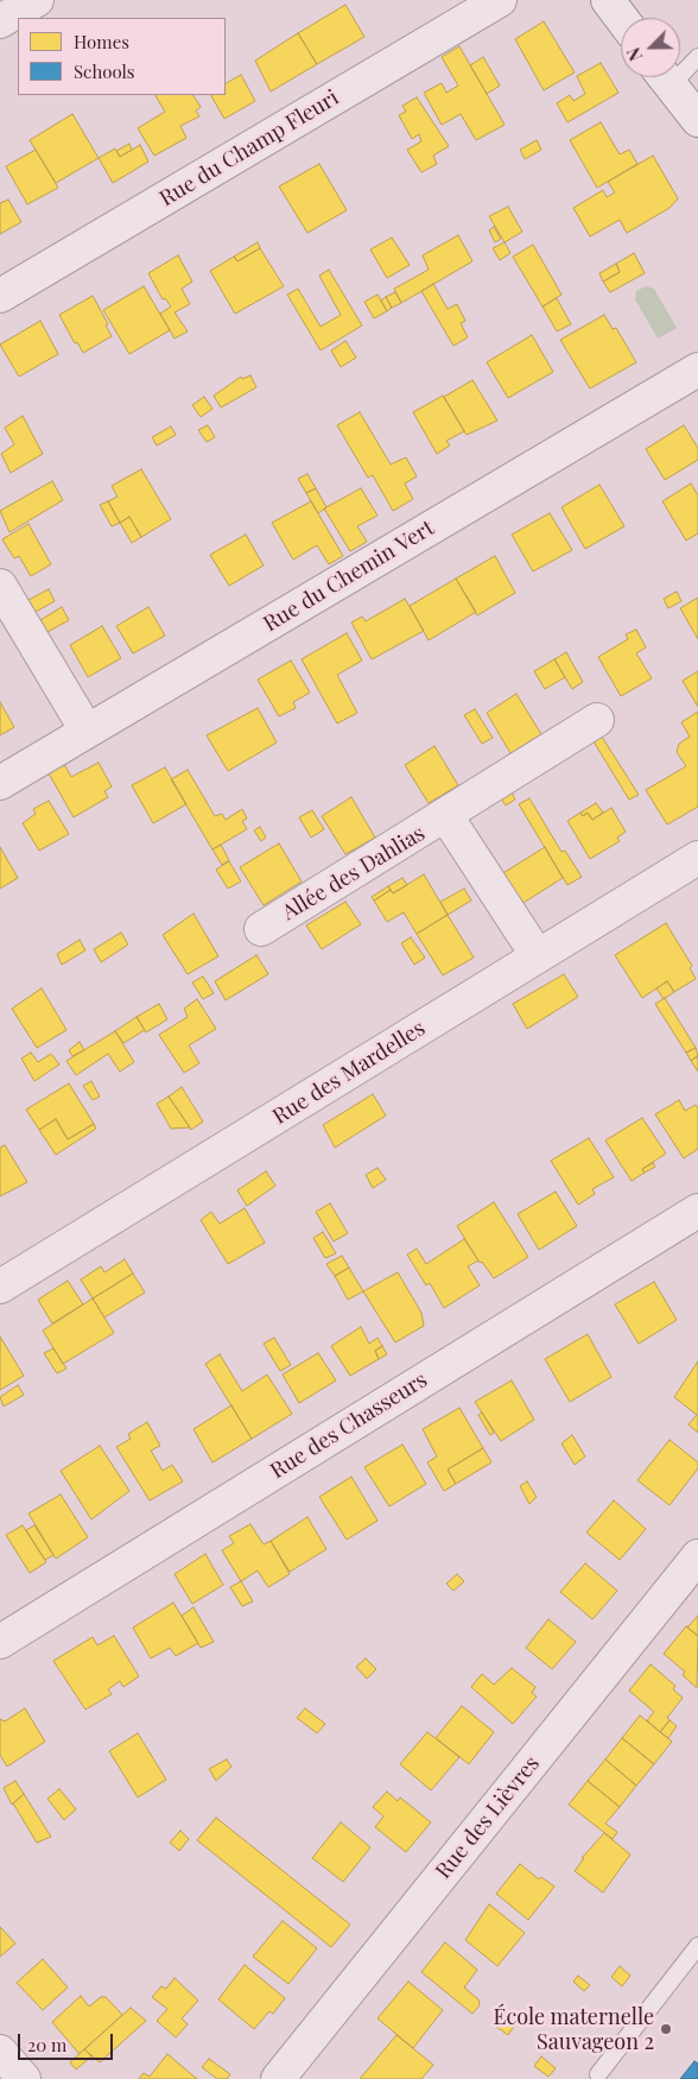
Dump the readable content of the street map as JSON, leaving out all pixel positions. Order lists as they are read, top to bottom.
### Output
{
  "streets": {
    "street": [
      "Rue du Champ Fleuri",
      "Rue du Chemin Vert",
      "Allée des Dahlias",
      "Rue des Mardelles",
      "Rue des Chasseurs",
      "Rue des Lièvres"
    ]
  },
  "crossings": [
    ["Allée des Dahlias", "Rue des Mardelles"]
  ],
  "places": ["École maternelle Sauvageon 2"],
  "legend": ["Homes", "Schools"],
  "scale_bar": "20 m",
  "north": "bottom left"
}
